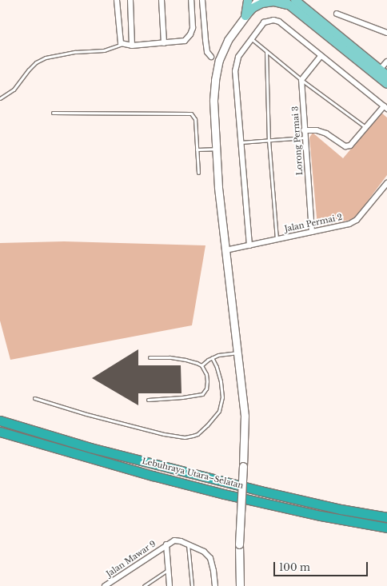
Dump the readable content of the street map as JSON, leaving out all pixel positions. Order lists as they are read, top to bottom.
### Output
{
  "streets": {
    "highway": ["Lebuhraya Utara–Selatan"],
    "street": ["Lorong Permai 3", "Jalan Permai 2", "Jalan Mawar 9"]
  },
  "crossings": [
    ["Lorong Permai 3", "Jalan Permai 2"]
  ],
  "scale_bar": "100 m"
}
